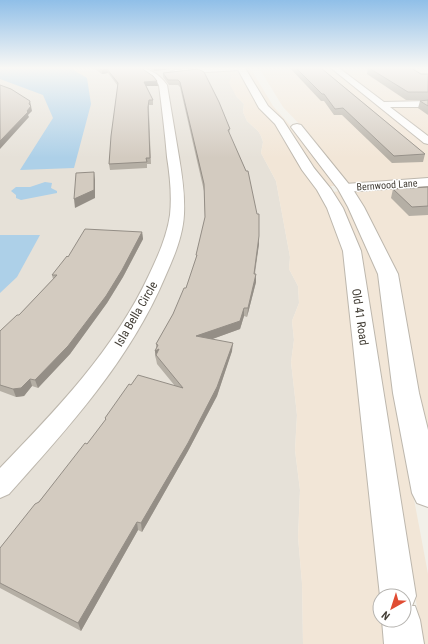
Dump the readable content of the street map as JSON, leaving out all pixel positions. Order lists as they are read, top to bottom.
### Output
{
  "streets": {
    "street": ["Bernwood Lane", "Isla Bella Circle", "Old 41 Road"]
  },
  "crossings": [
    ["Bernwood Lane", "Old 41 Road"]
  ],
  "north": "bottom left"
}
